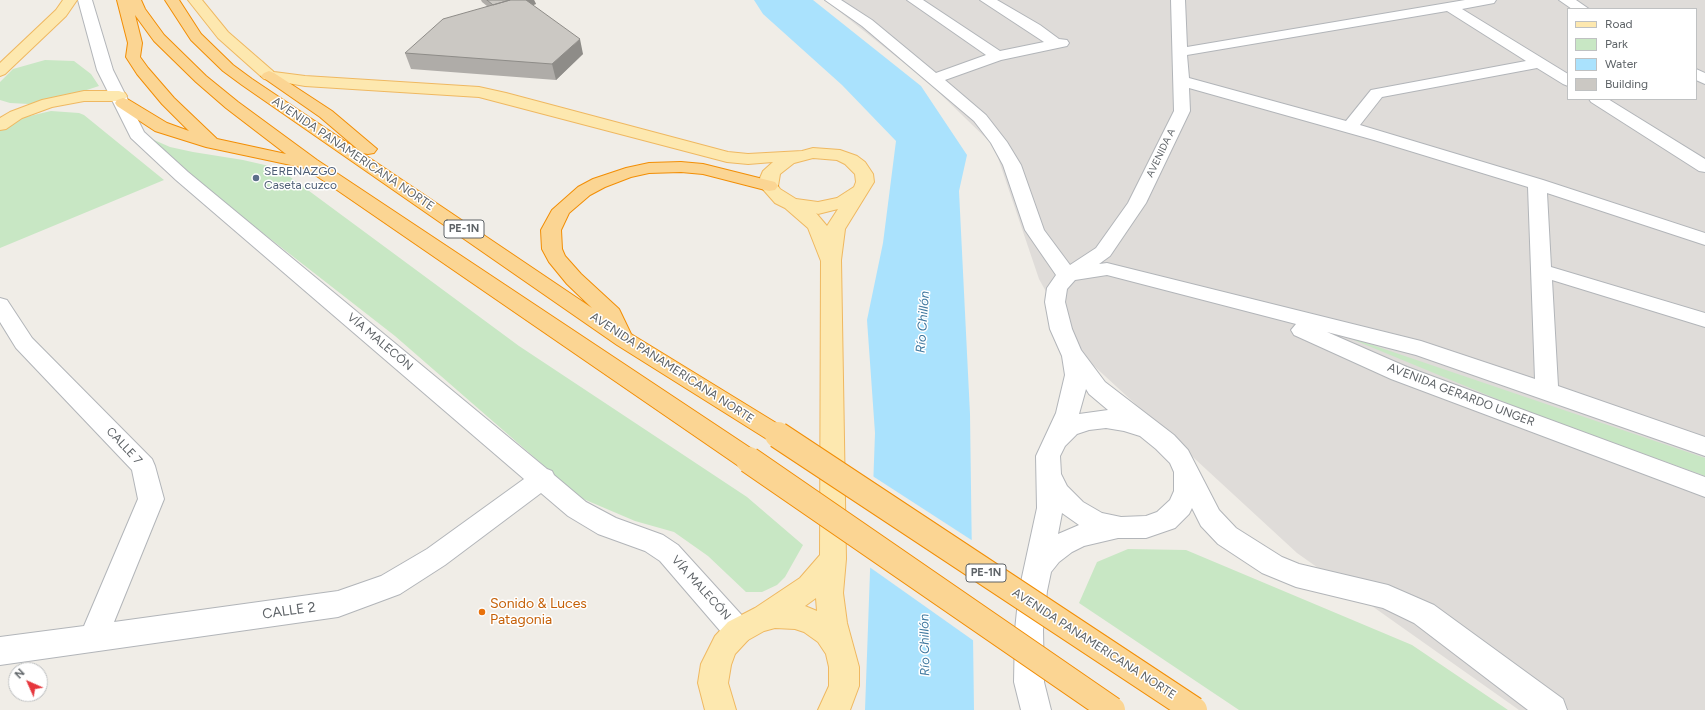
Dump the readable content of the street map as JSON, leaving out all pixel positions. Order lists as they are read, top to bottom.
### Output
{
  "streets": {
    "highway": ["AVENIDA PANAMERICANA NORTE", "PE-1N"],
    "street": [
      "AVENIDA A",
      "VÍA MALECÓN",
      "AVENIDA GERARDO UNGER",
      "CALLE 7",
      "CALLE 2"
    ]
  },
  "crossings": [
    ["AVENIDA A", "AVENIDA GERARDO UNGER"],
    ["VÍA MALECÓN", "CALLE 2"],
    ["CALLE 7", "CALLE 2"]
  ],
  "water": ["Río Chillón"],
  "places": ["SERENAZGO Caseta cuzco", "Sonido & Luces Patagonia"],
  "legend": [
    "Road",
    "Park",
    "Water",
    "Building"
  ],
  "north": "top left"
}
